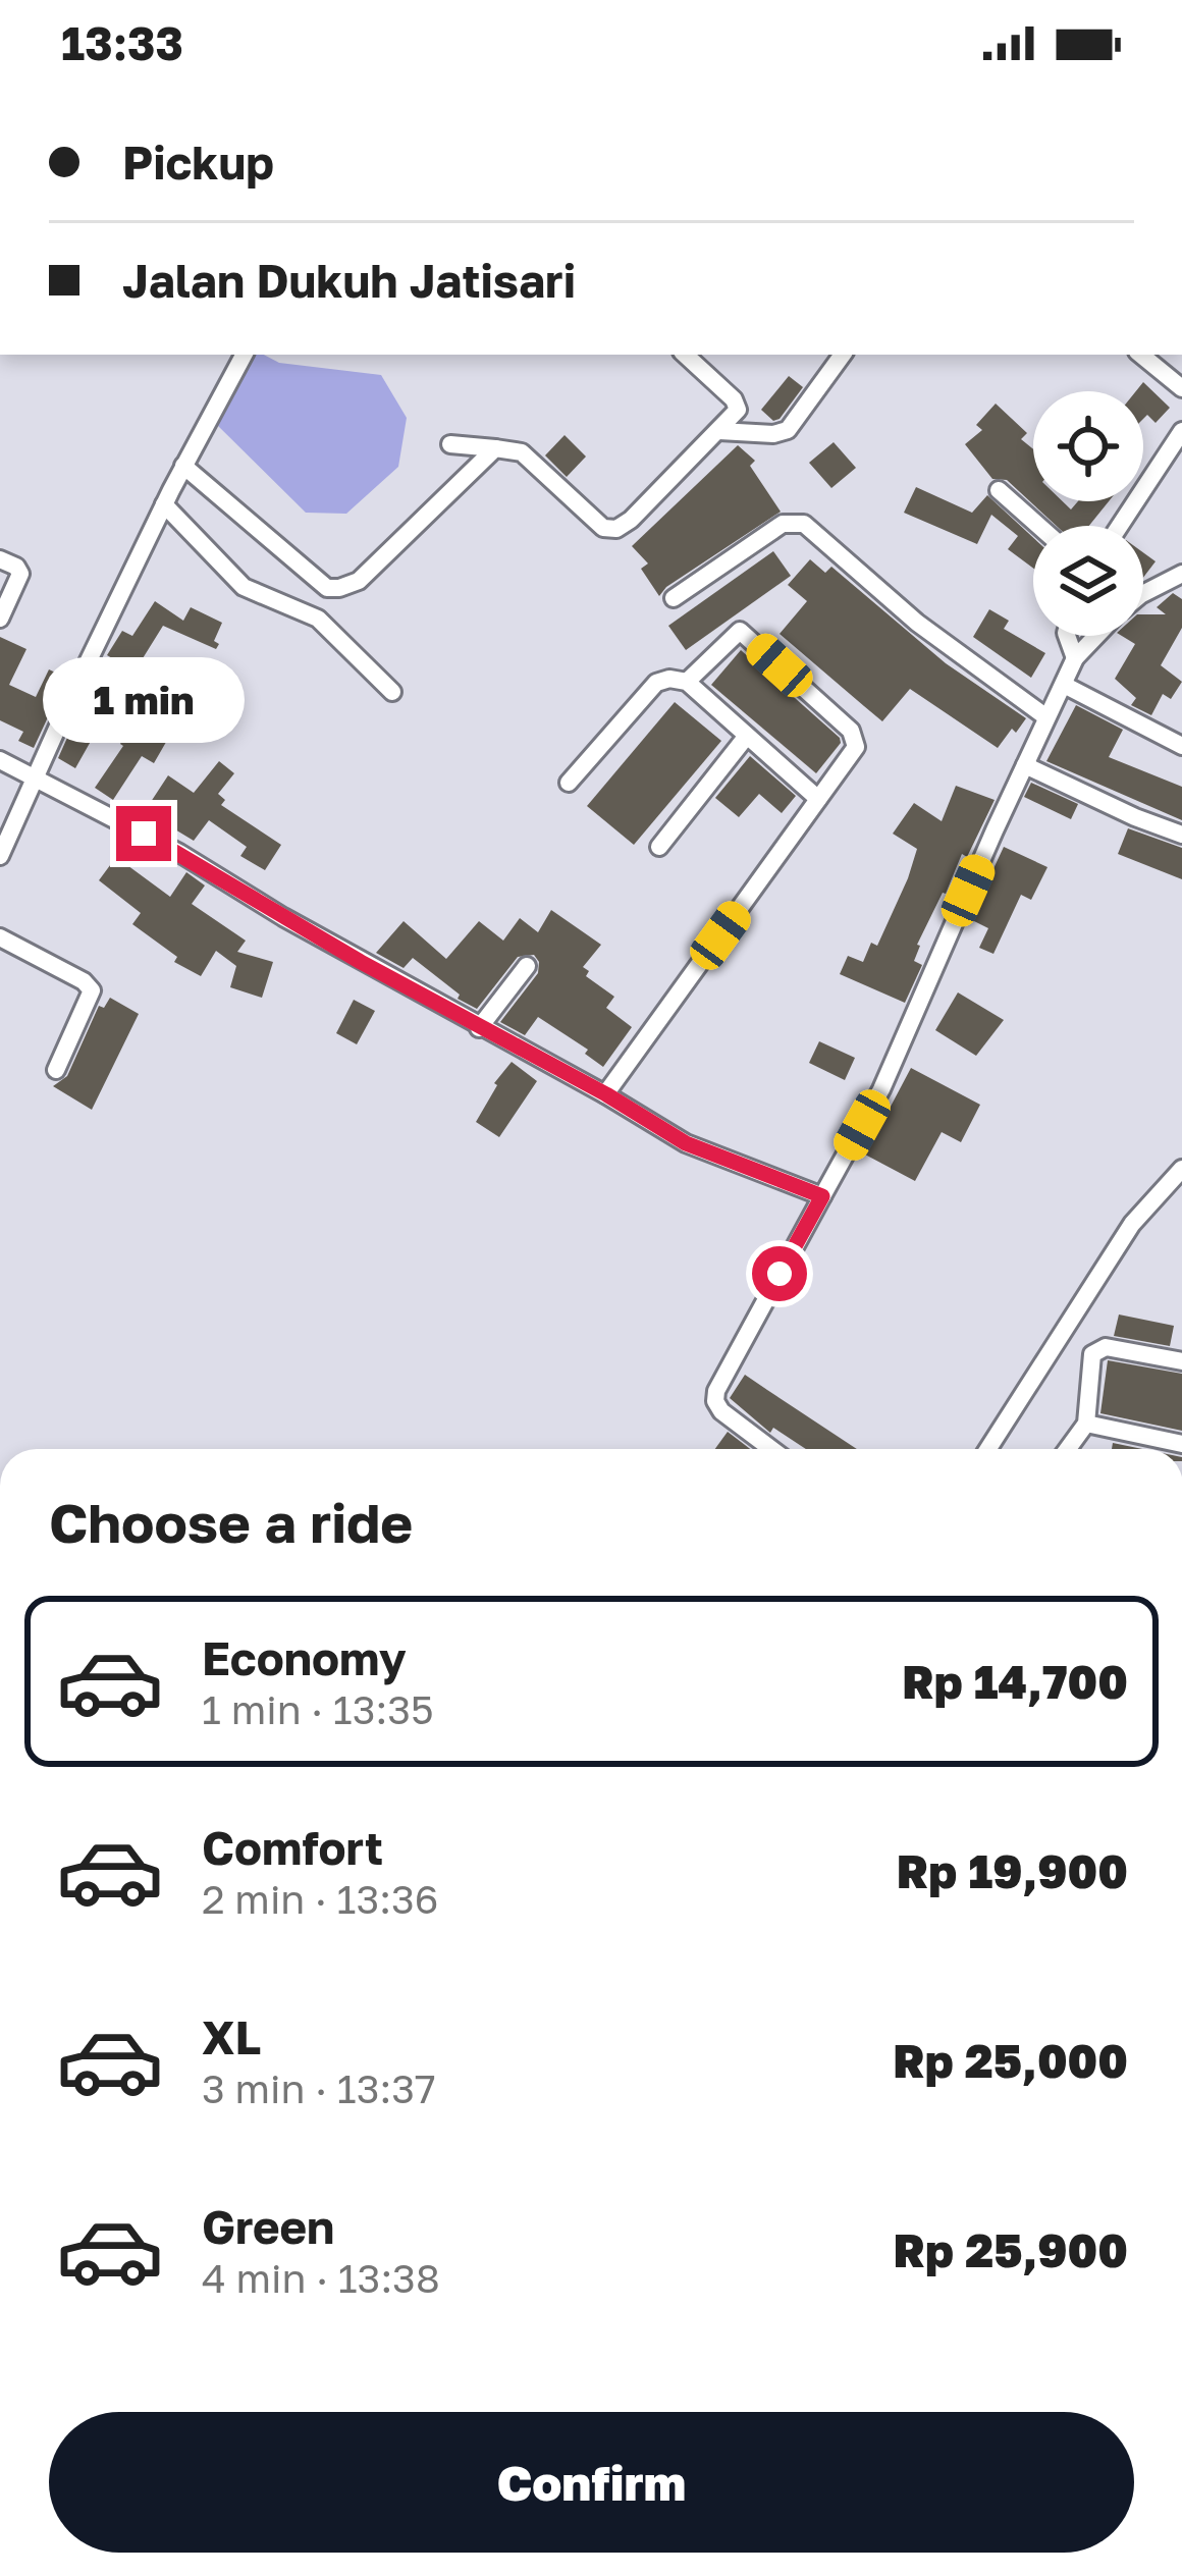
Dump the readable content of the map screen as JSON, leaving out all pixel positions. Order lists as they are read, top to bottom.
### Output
{
  "page": {
    "status": "13:33",
    "banner": ["Pickup", "Jalan Dukuh Jatisari"],
    "bubble": "1 min",
    "heading": "Choose a ride",
    "list": [
      {
        "name": "Economy",
        "note": "1 min · 13:35",
        "value": "Rp 14,700"
      },
      {
        "name": "Comfort",
        "note": "2 min · 13:36",
        "value": "Rp 19,900"
      },
      {
        "name": "XL",
        "note": "3 min · 13:37",
        "value": "Rp 25,000"
      },
      {
        "name": "Green",
        "note": "4 min · 13:38",
        "value": "Rp 25,900"
      }
    ],
    "buttons": "Confirm"
  }
}
